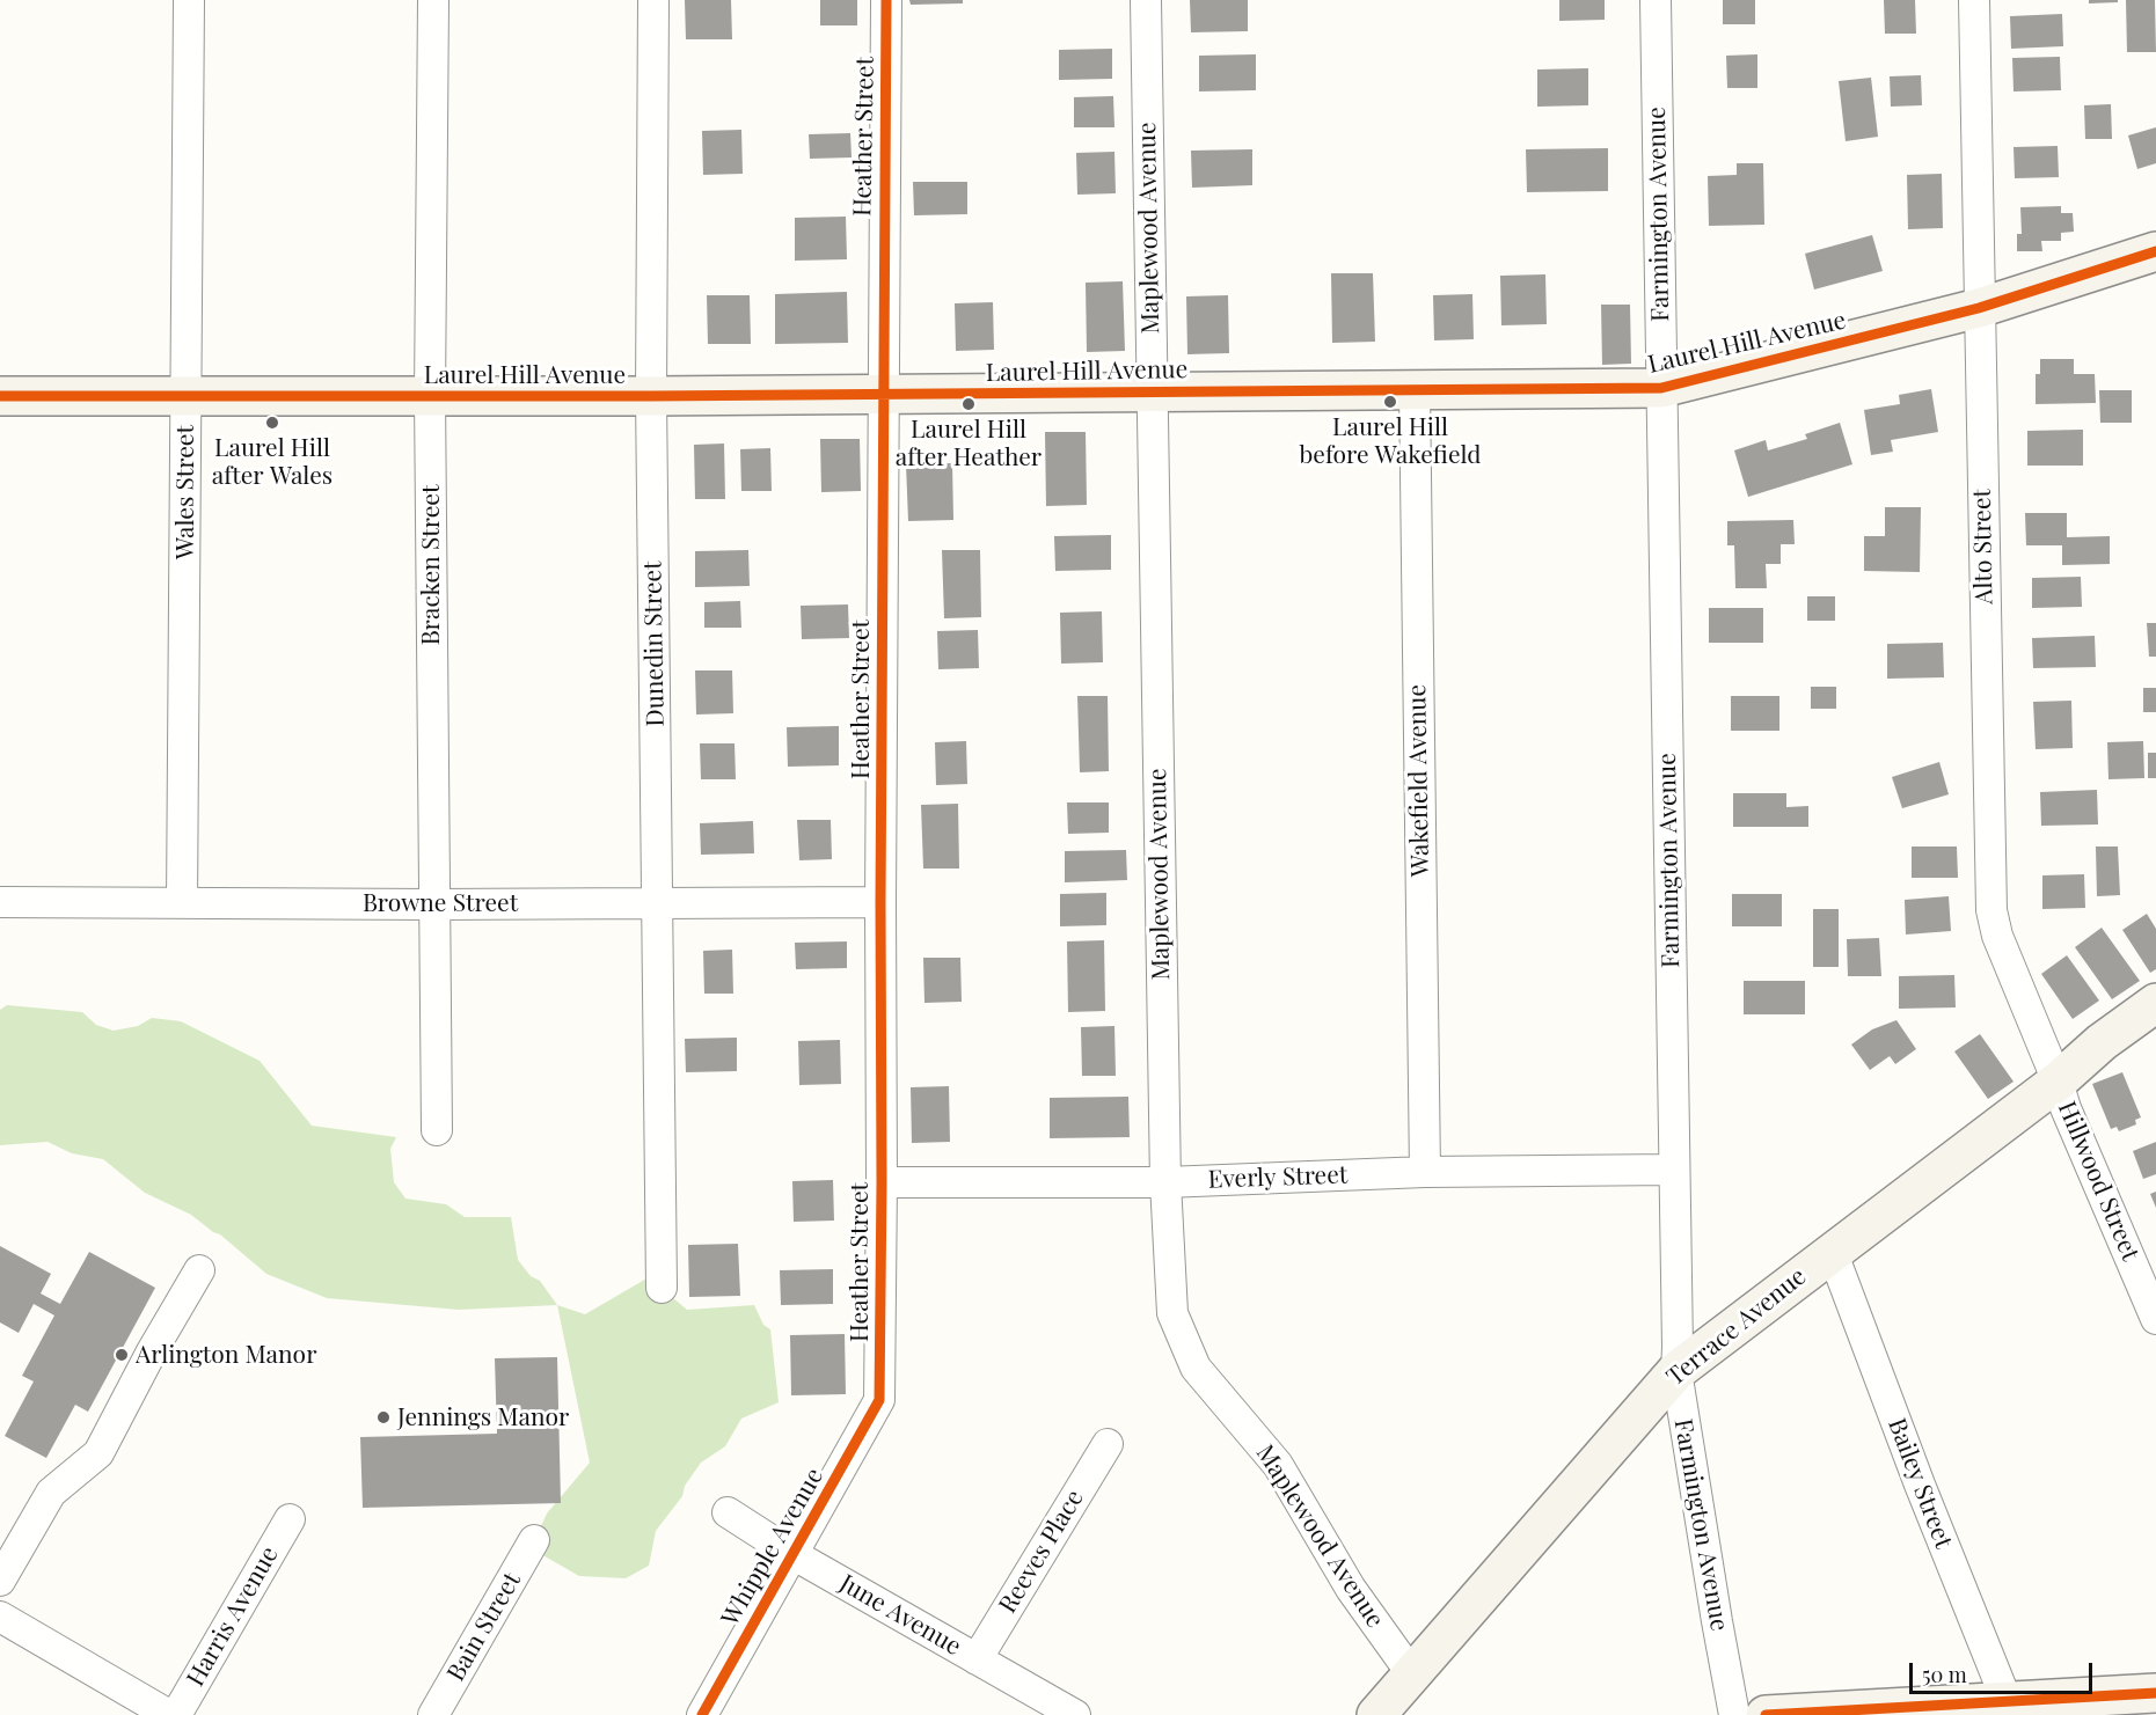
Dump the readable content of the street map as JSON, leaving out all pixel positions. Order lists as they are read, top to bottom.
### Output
{
  "streets": {
    "street": [
      "Heather Street",
      "Farmington Avenue",
      "Maplewood Avenue",
      "Laurel Hill Avenue",
      "Wales Street",
      "Alto Street",
      "Bracken Street",
      "Dunedin Street",
      "Wakefield Avenue",
      "Browne Street",
      "Everly Street",
      "Hillwood Street",
      "Terrace Avenue",
      "Bailey Street",
      "Whipple Avenue",
      "Reeves Place",
      "June Avenue",
      "Harris Avenue",
      "Bain Street"
    ]
  },
  "crossings": [
    ["Heather Street", "Laurel Hill Avenue"],
    ["Heather Street", "Browne Street"],
    ["Heather Street", "Everly Street"],
    ["Heather Street", "Whipple Avenue"],
    ["Farmington Avenue", "Laurel Hill Avenue"],
    ["Farmington Avenue", "Everly Street"],
    ["Farmington Avenue", "Terrace Avenue"],
    ["Maplewood Avenue", "Laurel Hill Avenue"],
    ["Maplewood Avenue", "Everly Street"],
    ["Maplewood Avenue", "Terrace Avenue"],
    ["Laurel Hill Avenue", "Wales Street"],
    ["Laurel Hill Avenue", "Alto Street"],
    ["Laurel Hill Avenue", "Bracken Street"],
    ["Laurel Hill Avenue", "Dunedin Street"],
    ["Laurel Hill Avenue", "Wakefield Avenue"],
    ["Wales Street", "Browne Street"],
    ["Alto Street", "Hillwood Street"],
    ["Alto Street", "Terrace Avenue"],
    ["Bracken Street", "Browne Street"],
    ["Dunedin Street", "Browne Street"],
    ["Wakefield Avenue", "Everly Street"],
    ["Hillwood Street", "Terrace Avenue"],
    ["Terrace Avenue", "Bailey Street"],
    ["Whipple Avenue", "June Avenue"],
    ["Reeves Place", "June Avenue"]
  ],
  "places": [
    "Laurel Hill before Wakefield",
    "Laurel Hill after Heather",
    "Laurel Hill after Wales",
    "Arlington Manor",
    "Jennings Manor"
  ],
  "scale_bar": "50 m"
}
